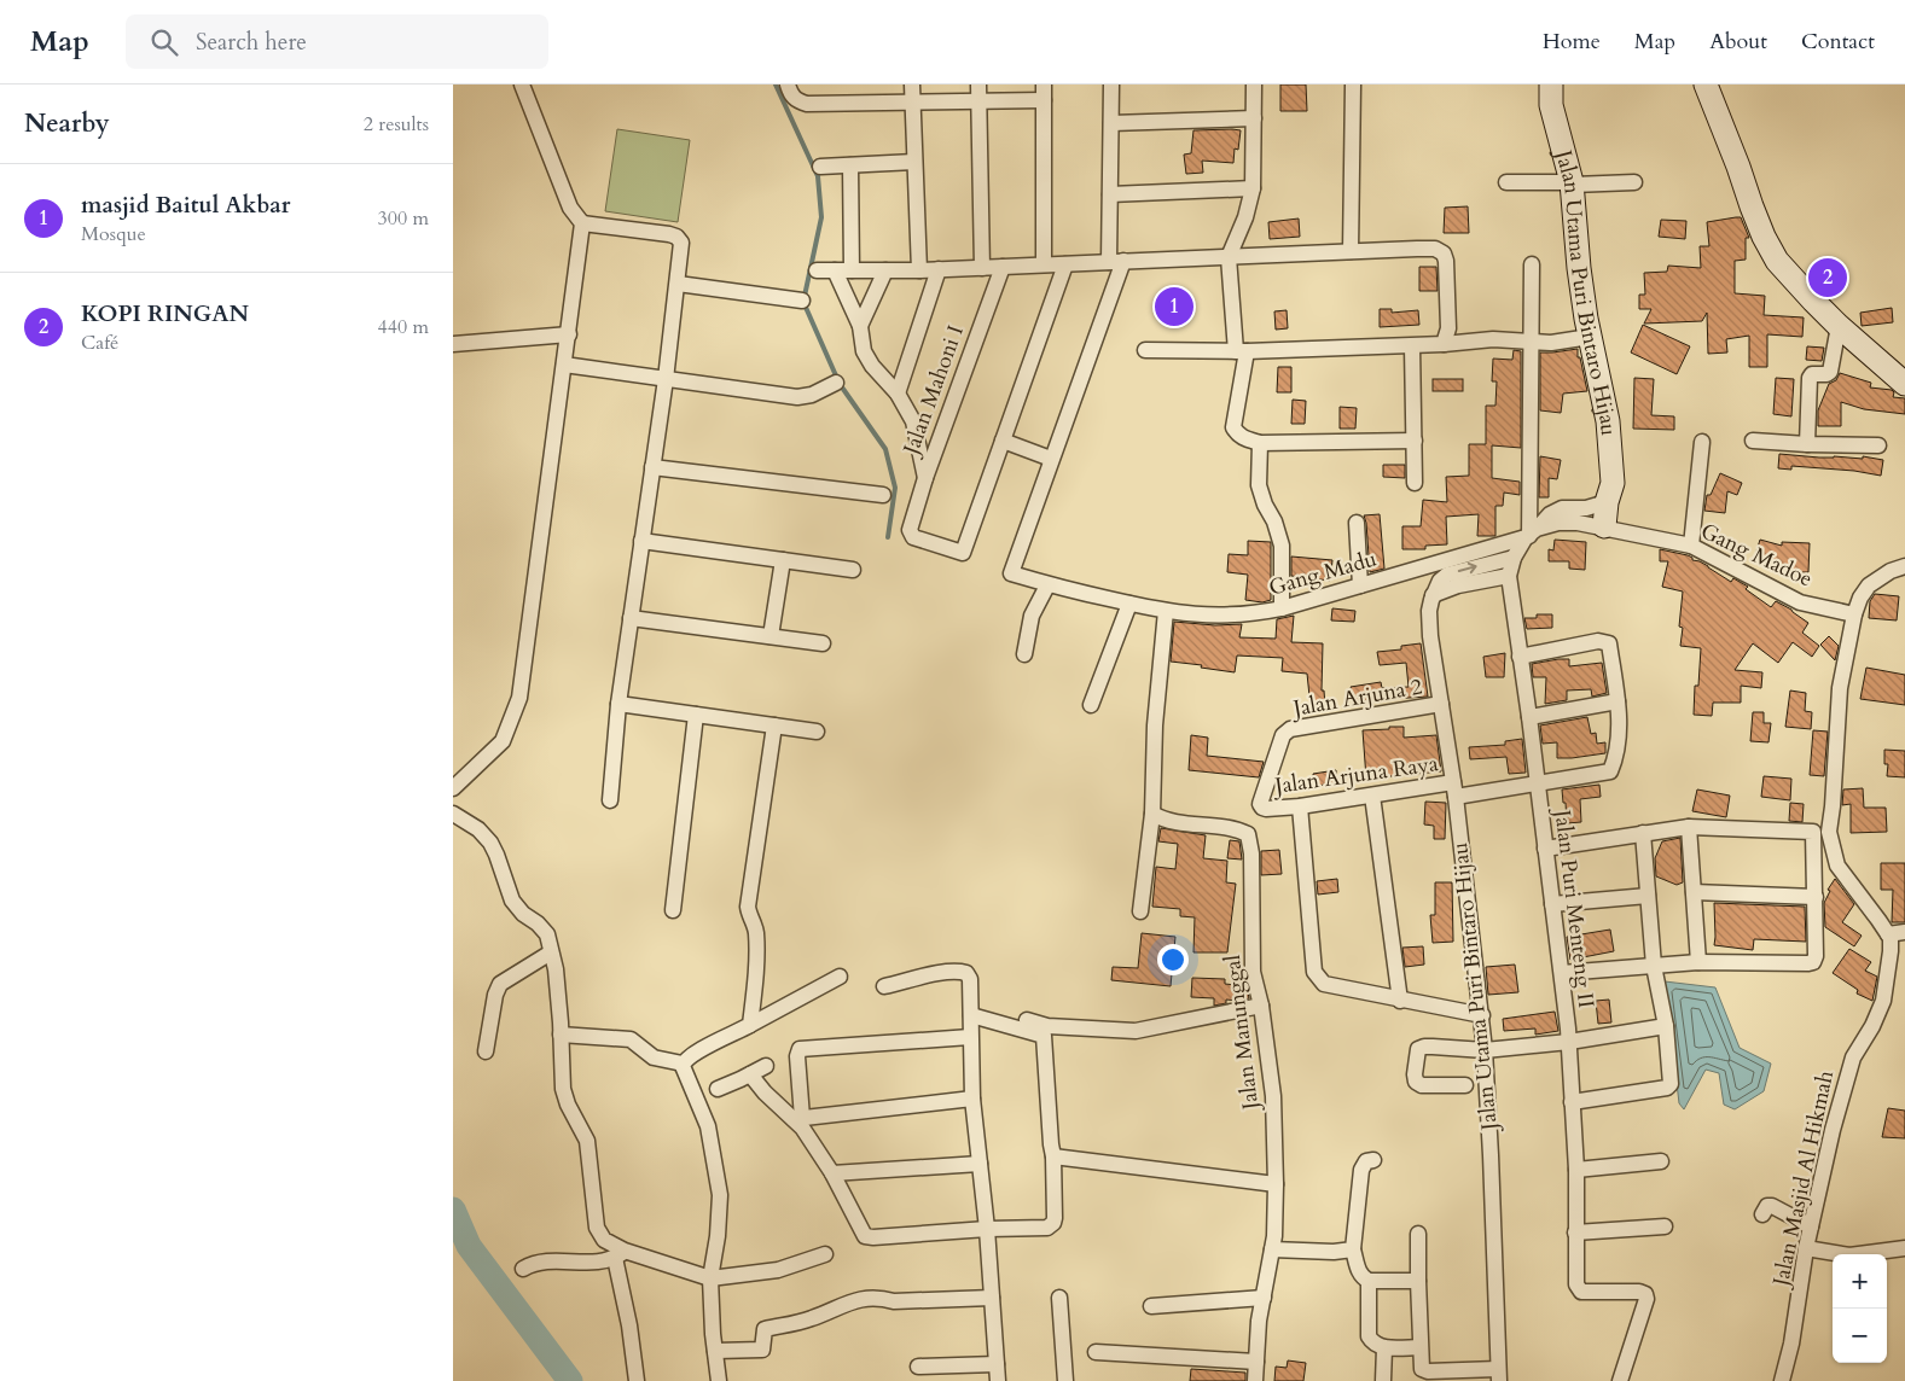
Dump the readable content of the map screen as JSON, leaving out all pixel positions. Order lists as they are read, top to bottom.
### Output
{
  "streets": {
    "street": [
      "Jalan Utama Puri Bintaro Hijau",
      "Jalan Mahoni I",
      "Gang Madoe",
      "Gang Madu",
      "Jalan Arjuna 2",
      "Jalan Arjuna Raya",
      "Jalan Puri Menteng II",
      "Jalan Manunggal",
      "Jalan Masjid Al Hikmah"
    ]
  },
  "crossings": [
    ["Jalan Utama Puri Bintaro Hijau", "Gang Madoe"],
    ["Jalan Utama Puri Bintaro Hijau", "Gang Madu"],
    ["Jalan Utama Puri Bintaro Hijau", "Jalan Arjuna 2"],
    ["Jalan Utama Puri Bintaro Hijau", "Jalan Arjuna Raya"],
    ["Gang Madoe", "Gang Madu"],
    ["Jalan Arjuna 2", "Jalan Arjuna Raya"],
    ["Jalan Arjuna Raya", "Jalan Puri Menteng II"]
  ],
  "page": {
    "header": "Map",
    "search": "Search here",
    "nav": [
      "Home",
      "Map",
      "About",
      "Contact"
    ],
    "heading": ["Nearby", "2 results"],
    "list": [
      {
        "mark": "1",
        "name": "masjid Baitul Akbar",
        "note": "Mosque",
        "value": "300 m"
      },
      {
        "mark": "2",
        "name": "KOPI RINGAN",
        "note": "Café",
        "value": "440 m"
      }
    ],
    "pins": ["2", "1"],
    "map_buttons": ["+", "−"]
  }
}
